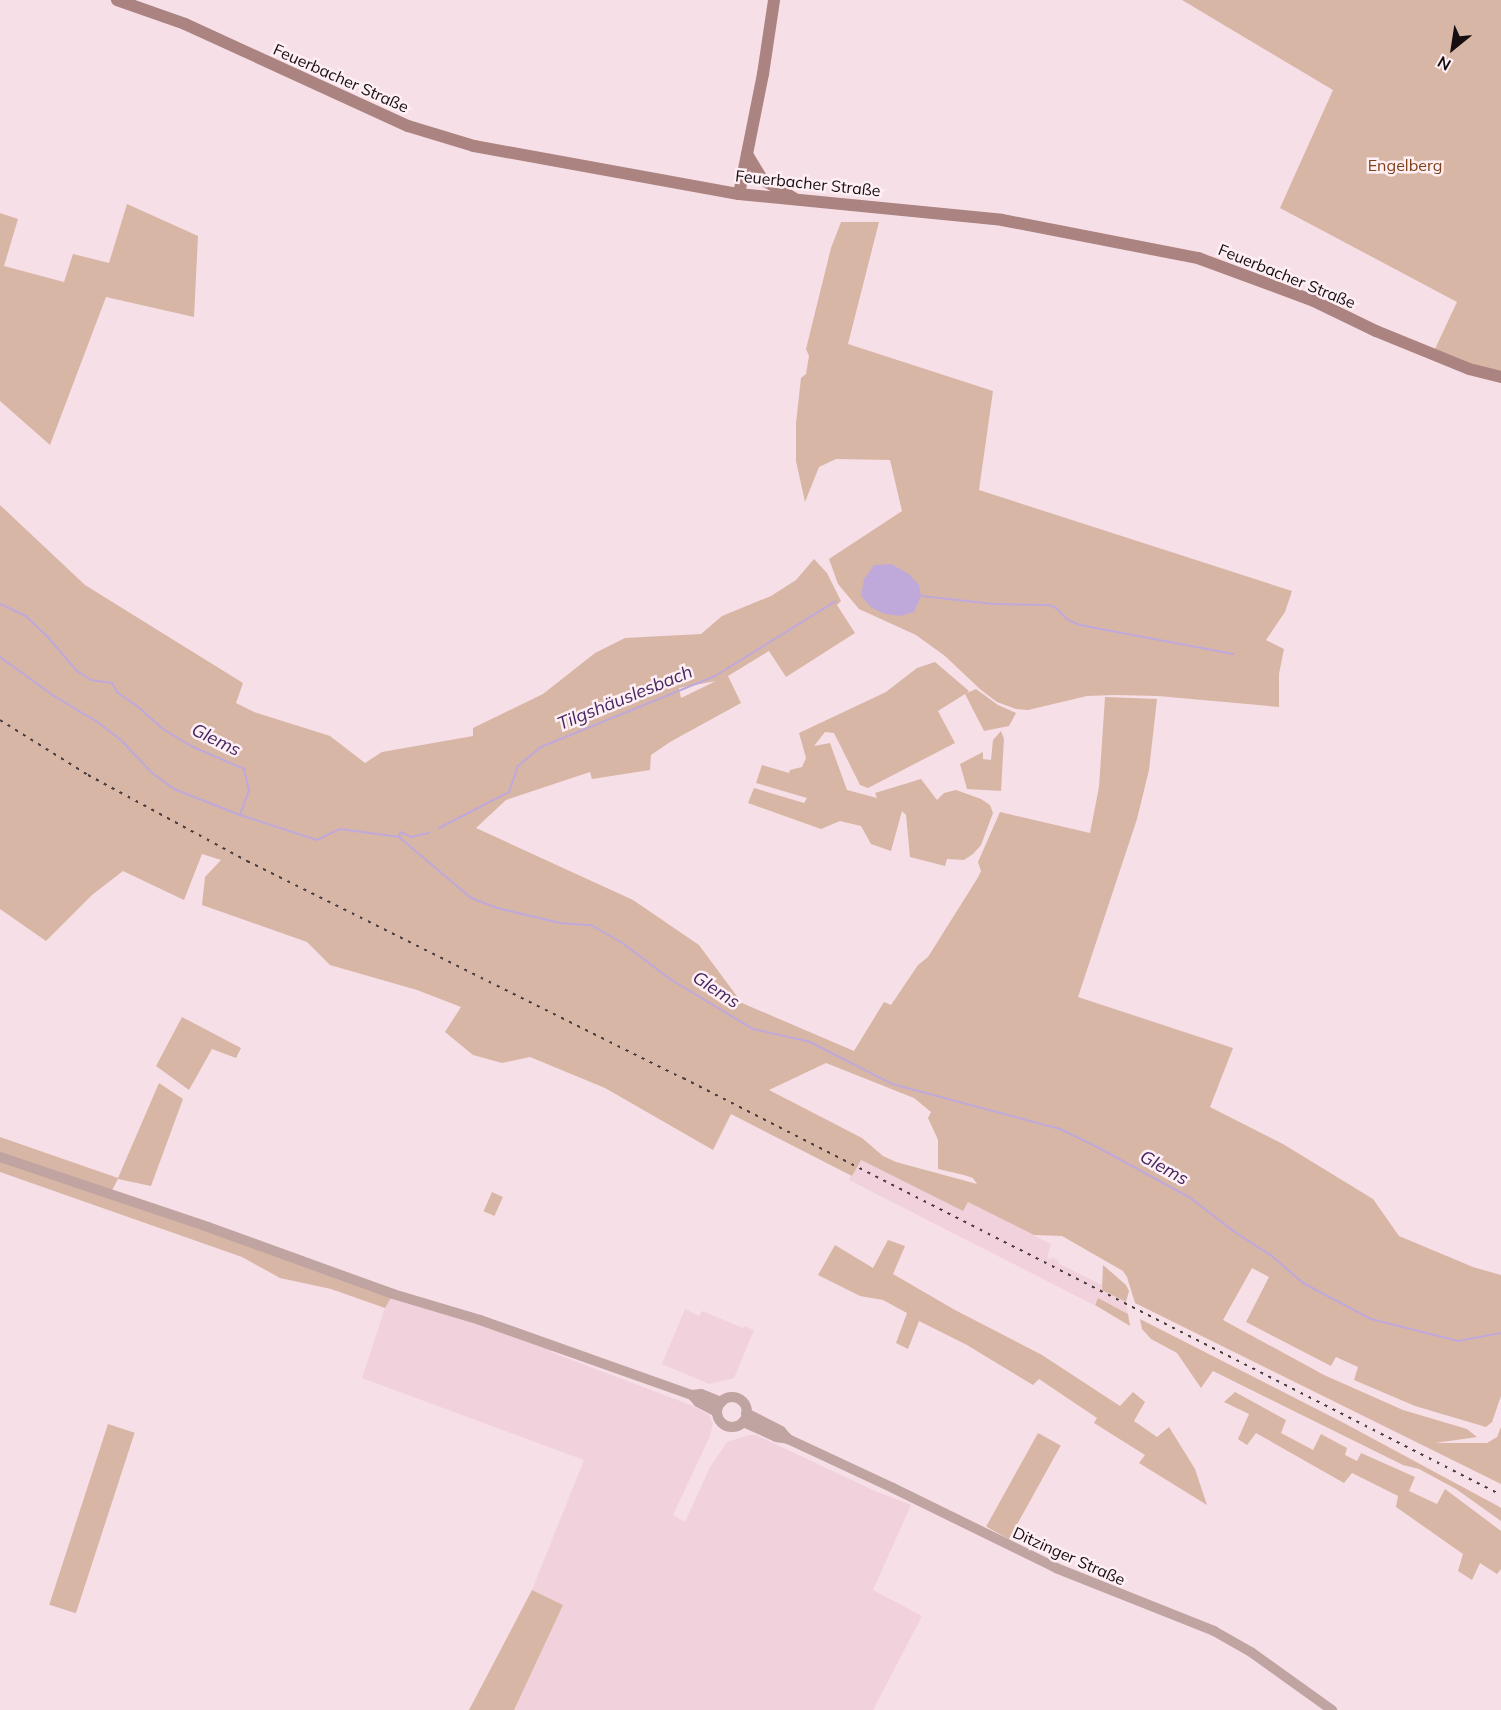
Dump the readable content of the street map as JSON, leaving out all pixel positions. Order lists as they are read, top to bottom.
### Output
{
  "streets": {
    "main road": ["Feuerbacher Straße"],
    "street": ["Ditzinger Straße"]
  },
  "water": ["Tilgshäuslesbach", "Glems"],
  "parks": ["Engelberg"],
  "north": "bottom left"
}
